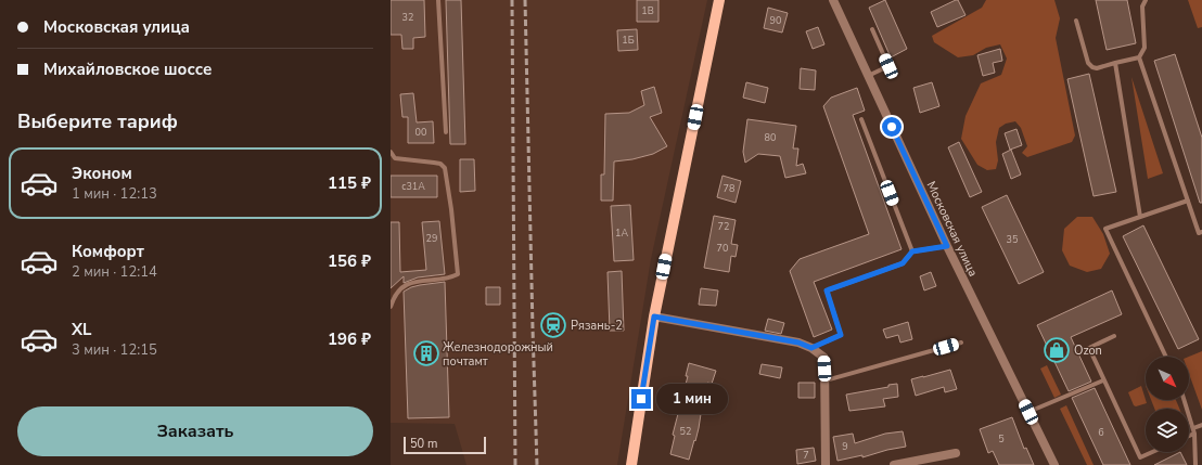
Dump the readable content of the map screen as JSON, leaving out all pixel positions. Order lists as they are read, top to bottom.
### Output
{
  "streets": {
    "street": ["Московская улица"]
  },
  "places": {
    "station": ["Рязань-2"],
    "shop": ["Ozon"],
    "building": ["Железнодорожный почтамт"]
  },
  "house_numbers": [
    "1В",
    "32",
    "90",
    "1Б",
    "00",
    "80",
    "с31А",
    "78",
    "72",
    "1А",
    "29",
    "35",
    "70",
    "52",
    "6",
    "5",
    "9",
    "7"
  ],
  "scale_bar": "50 m",
  "north": "bottom right",
  "page": {
    "banner": ["Московская улица", "Михайловское шоссе"],
    "heading": "Выберите тариф",
    "list": [
      {
        "name": "Эконом",
        "note": "1 мин · 12:13",
        "value": "115 ₽"
      },
      {
        "name": "Комфорт",
        "note": "2 мин · 12:14",
        "value": "156 ₽"
      },
      {
        "name": "XL",
        "note": "3 мин · 12:15",
        "value": "196 ₽"
      }
    ],
    "bubble": "1 мин",
    "buttons": "Заказать",
    "scale": "50 m"
  }
}
